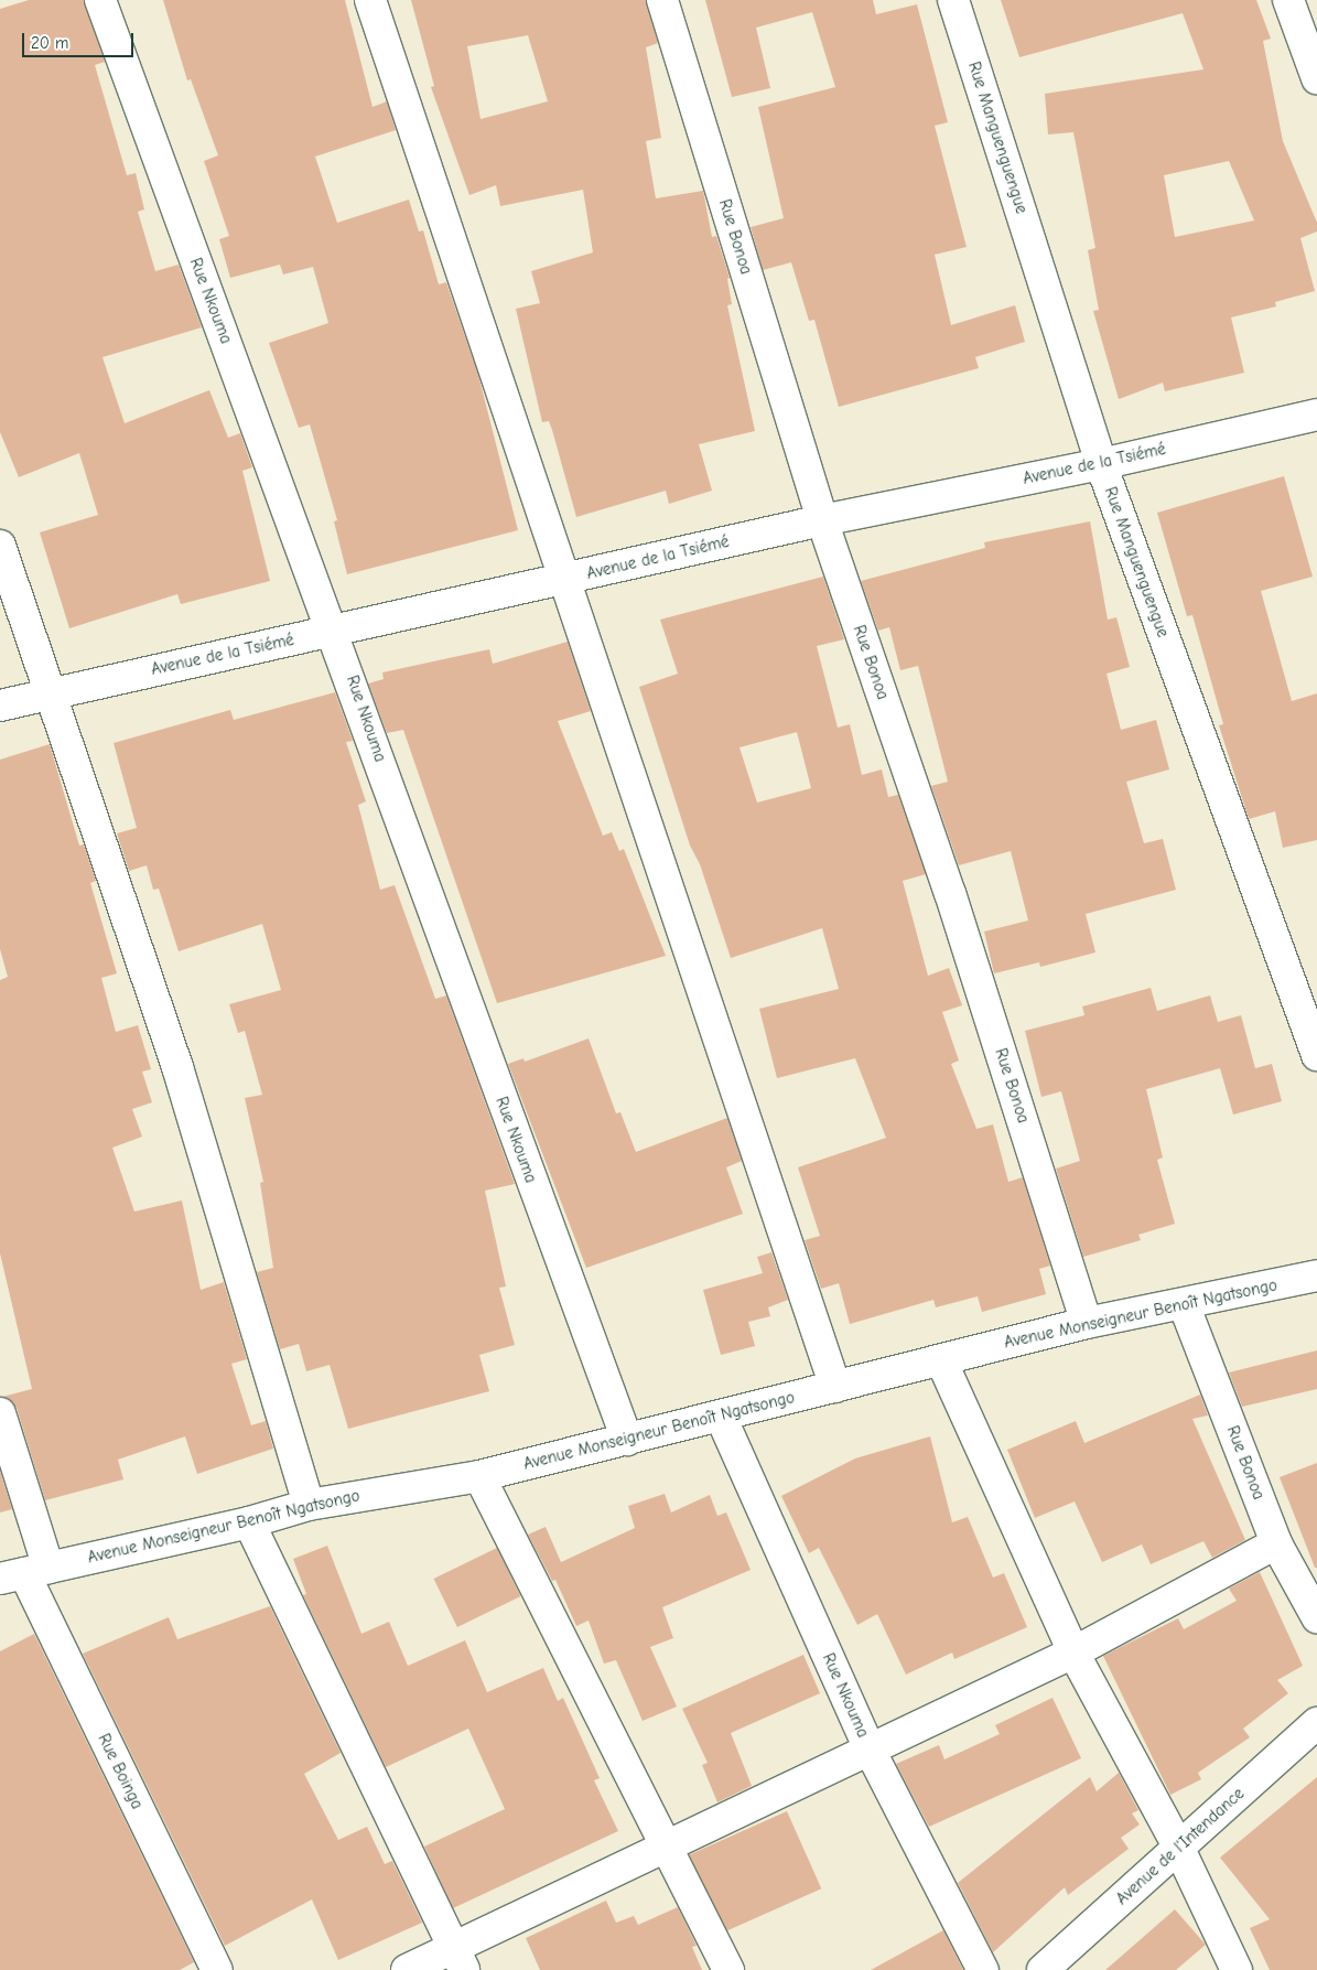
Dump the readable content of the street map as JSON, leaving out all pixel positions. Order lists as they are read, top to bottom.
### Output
{
  "streets": {
    "street": [
      "Rue Manguenguengue",
      "Rue Bonoa",
      "Rue Nkouma",
      "Avenue de la Tsiémé",
      "Avenue Monseigneur Benoît Ngatsongo",
      "Rue Boinga",
      "Avenue de l'Intendance"
    ]
  },
  "crossings": [
    ["Rue Manguenguengue", "Avenue de la Tsiémé"],
    ["Rue Bonoa", "Avenue de la Tsiémé"],
    ["Rue Bonoa", "Avenue Monseigneur Benoît Ngatsongo"],
    ["Rue Nkouma", "Avenue de la Tsiémé"],
    ["Rue Nkouma", "Avenue Monseigneur Benoît Ngatsongo"],
    ["Avenue Monseigneur Benoît Ngatsongo", "Rue Boinga"]
  ],
  "scale_bar": "20 m"
}
